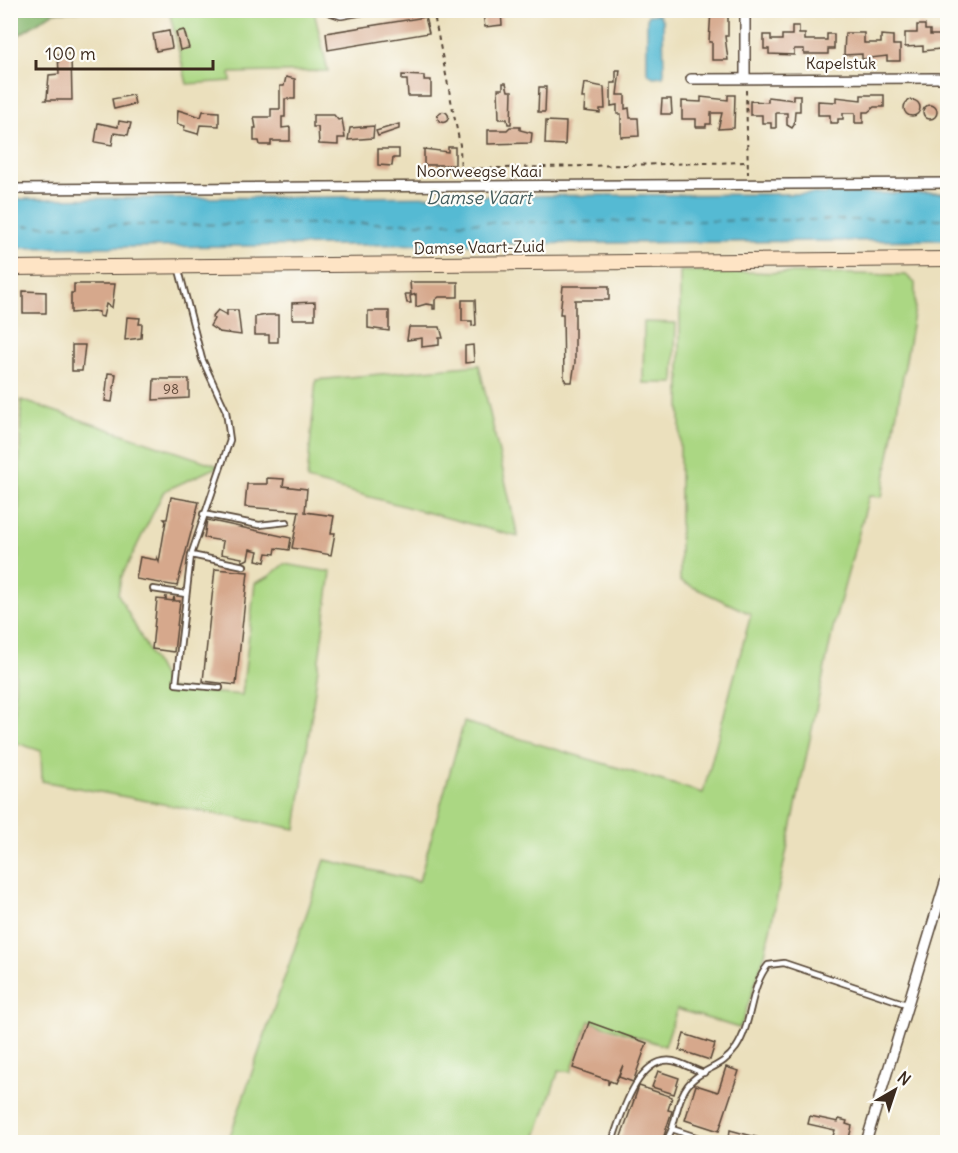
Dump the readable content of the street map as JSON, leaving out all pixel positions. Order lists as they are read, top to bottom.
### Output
{
  "streets": {
    "street": ["Kapelstuk", "Noorweegse Kaai", "Damse Vaart-Zuid"]
  },
  "water": ["Damse Vaart"],
  "house_numbers": ["98"],
  "scale_bar": "100 m",
  "north": "top right"
}
